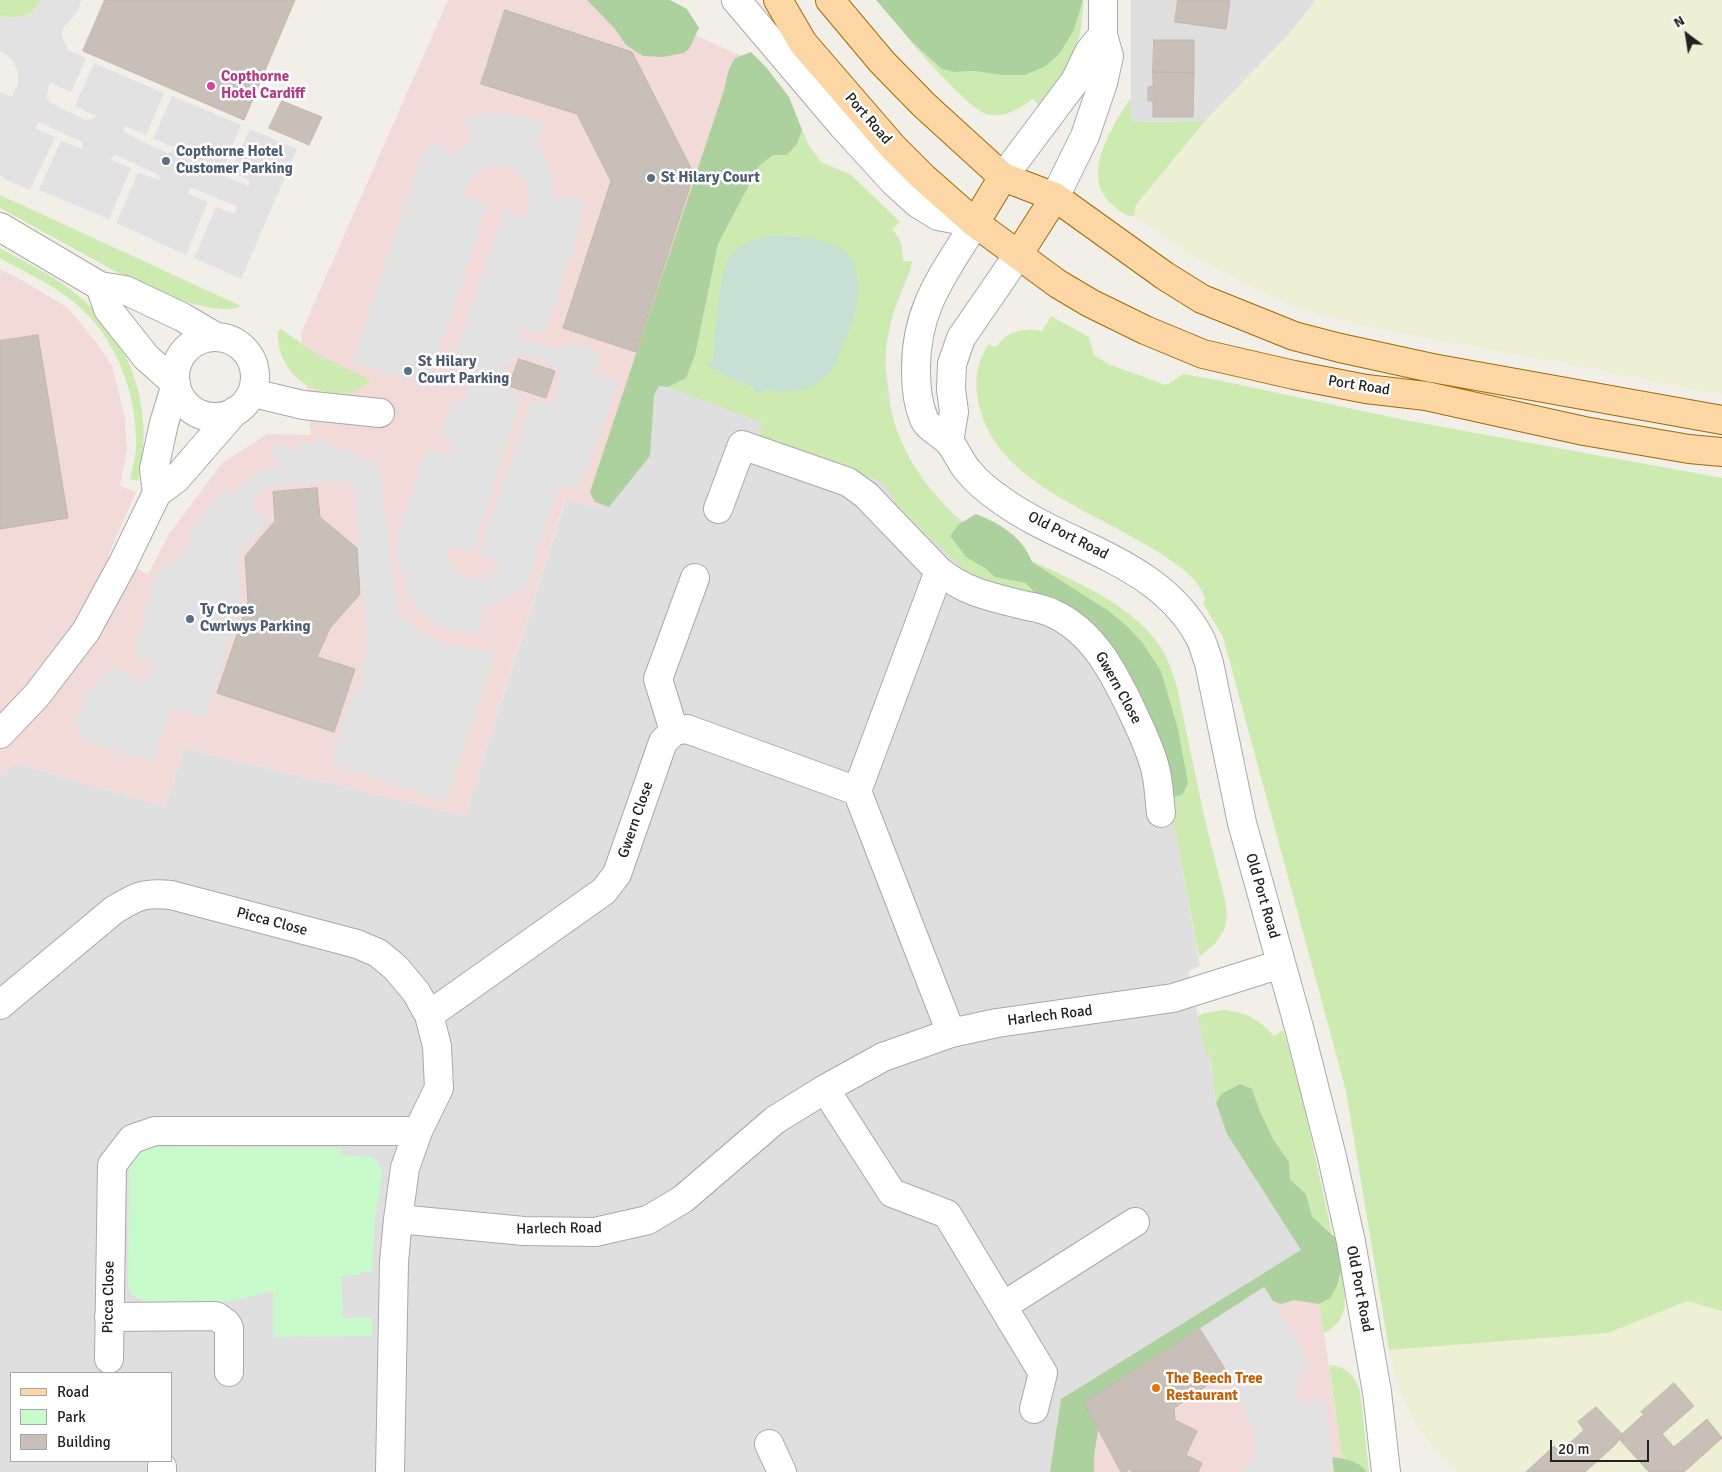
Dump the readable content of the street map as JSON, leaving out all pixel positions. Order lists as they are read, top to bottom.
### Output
{
  "streets": {
    "main road": ["Port Road"],
    "street": [
      "Old Port Road",
      "Gwern Close",
      "Picca Close",
      "Harlech Road"
    ]
  },
  "crossings": [
    ["Port Road", "Old Port Road"],
    ["Old Port Road", "Harlech Road"],
    ["Gwern Close", "Picca Close"],
    ["Picca Close", "Harlech Road"]
  ],
  "places": [
    "Copthorne Hotel Cardiff",
    "Copthorne Hotel Customer Parking",
    "St Hilary Court",
    "St Hilary Court Parking",
    "Ty Croes Cwrlwys Parking",
    "The Beech Tree Restaurant"
  ],
  "legend": ["Road", "Park", "Building"],
  "scale_bar": "20 m",
  "north": "top left"
}
